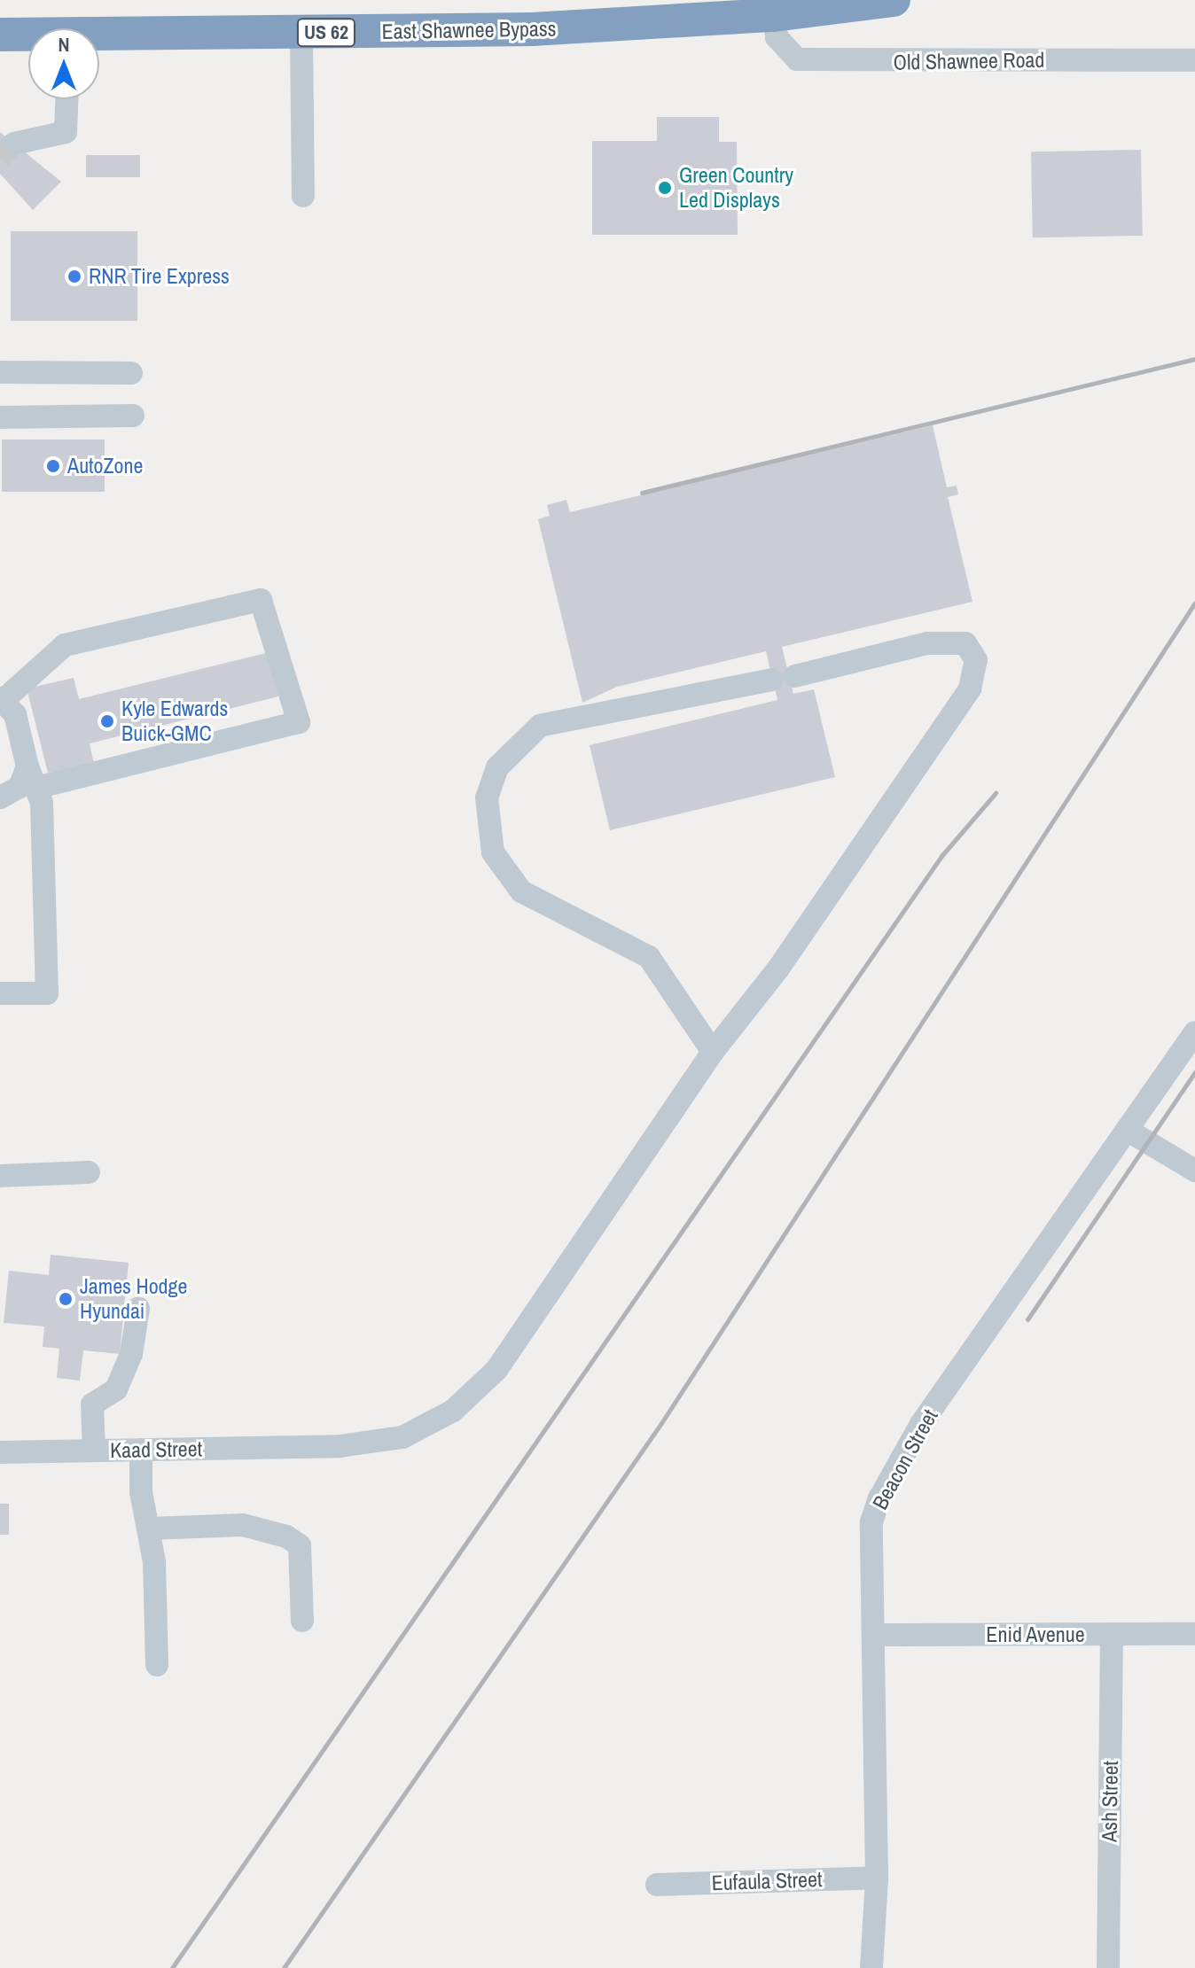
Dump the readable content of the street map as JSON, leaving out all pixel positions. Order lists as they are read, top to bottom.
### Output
{
  "streets": {
    "highway": ["East Shawnee Bypass", "US 62"],
    "street": [
      "Old Shawnee Road",
      "Kaad Street",
      "Beacon Street",
      "Enid Avenue",
      "Ash Street",
      "Eufaula Street"
    ]
  },
  "crossings": [
    ["East Shawnee Bypass", "Old Shawnee Road"],
    ["Beacon Street", "Enid Avenue"],
    ["Beacon Street", "Eufaula Street"],
    ["Enid Avenue", "Ash Street"]
  ],
  "places": [
    "Green Country Led Displays",
    "RNR Tire Express",
    "AutoZone",
    "Kyle Edwards Buick-GMC",
    "James Hodge Hyundai"
  ],
  "north": "top"
}
